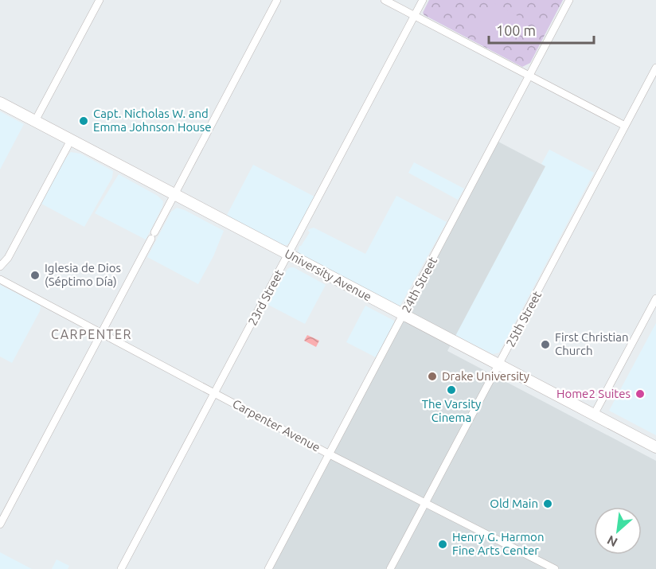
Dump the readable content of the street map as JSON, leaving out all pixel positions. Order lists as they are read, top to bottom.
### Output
{
  "streets": {
    "main road": ["University Avenue"],
    "street": [
      "24th Street",
      "23rd Street",
      "25th Street",
      "Carpenter Avenue"
    ]
  },
  "crossings": [
    ["University Avenue", "24th Street"],
    ["University Avenue", "23rd Street"],
    ["University Avenue", "25th Street"],
    ["24th Street", "Carpenter Avenue"],
    ["23rd Street", "Carpenter Avenue"],
    ["25th Street", "Carpenter Avenue"]
  ],
  "districts": ["CARPENTER"],
  "places": [
    "Capt. Nicholas W. and Emma Johnson House",
    "Iglesia de Dios (Séptimo Día)",
    "First Christian Church",
    "Drake University",
    "The Varsity Cinema",
    "Home2 Suites",
    "Old Main",
    "Henry G. Harmon Fine Arts Center"
  ],
  "scale_bar": "100 m",
  "north": "bottom left"
}
